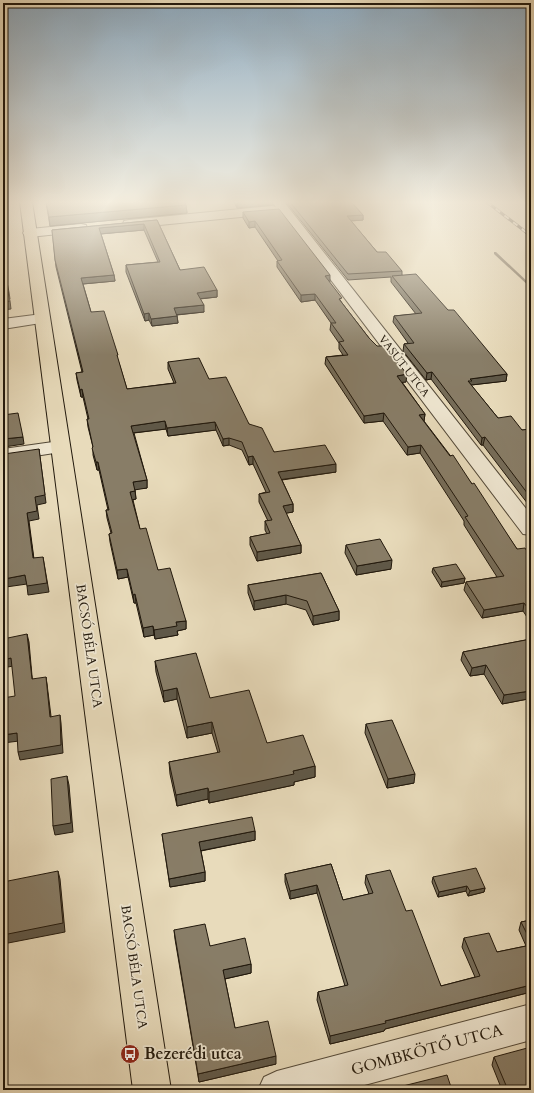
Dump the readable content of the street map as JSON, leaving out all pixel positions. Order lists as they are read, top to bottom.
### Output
{
  "streets": {
    "main road": ["BACSÓ BÉLA UTCA"],
    "street": ["VASÚT UTCA", "GOMBKÖTŐ UTCA"]
  },
  "places": {
    "bus stop": ["Bezerédi utca"]
  }
}
